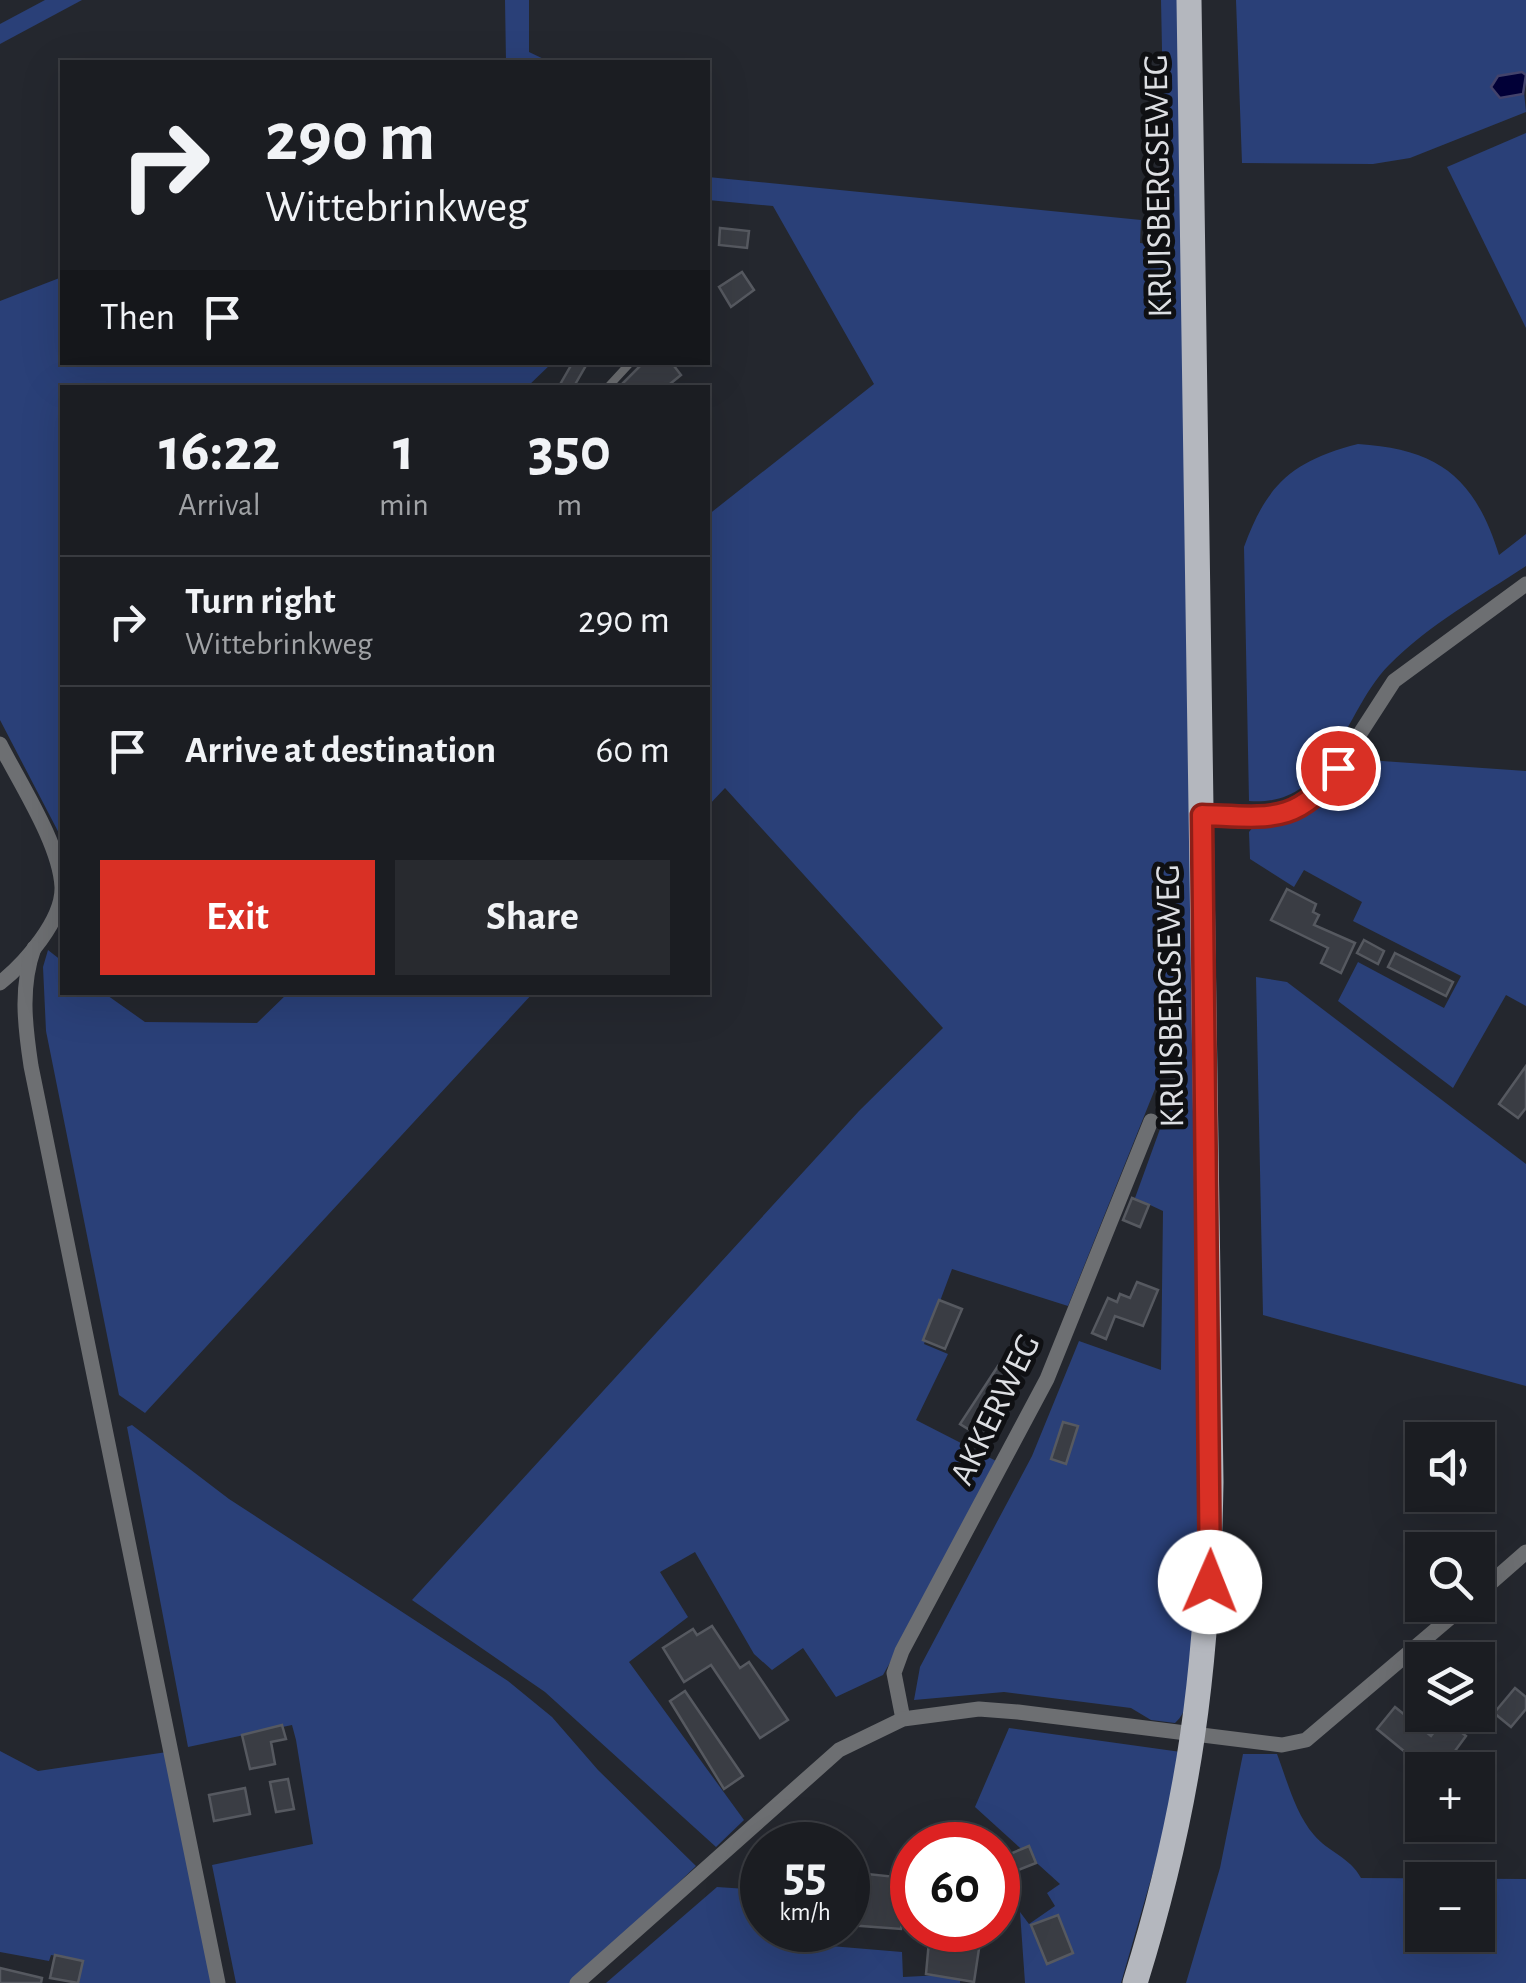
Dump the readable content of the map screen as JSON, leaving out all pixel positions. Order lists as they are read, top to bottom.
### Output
{
  "streets": {
    "main road": ["KRUISBERGSEWEG"],
    "street": ["AKKERWEG"]
  },
  "page": {
    "turn": ["290 m", "Wittebrinkweg"],
    "then": "Then",
    "eta": [
      "16:22",
      "Arrival",
      "1",
      "min",
      "350",
      "m"
    ],
    "list": [
      {
        "name": "Turn right",
        "note": "Wittebrinkweg",
        "value": "290 m"
      },
      {
        "name": "Arrive at destination",
        "value": "60 m"
      }
    ],
    "buttons": ["Exit", "Share"],
    "map_buttons": ["+", "−"],
    "speed": "55 km/h",
    "limit": "60"
  }
}
